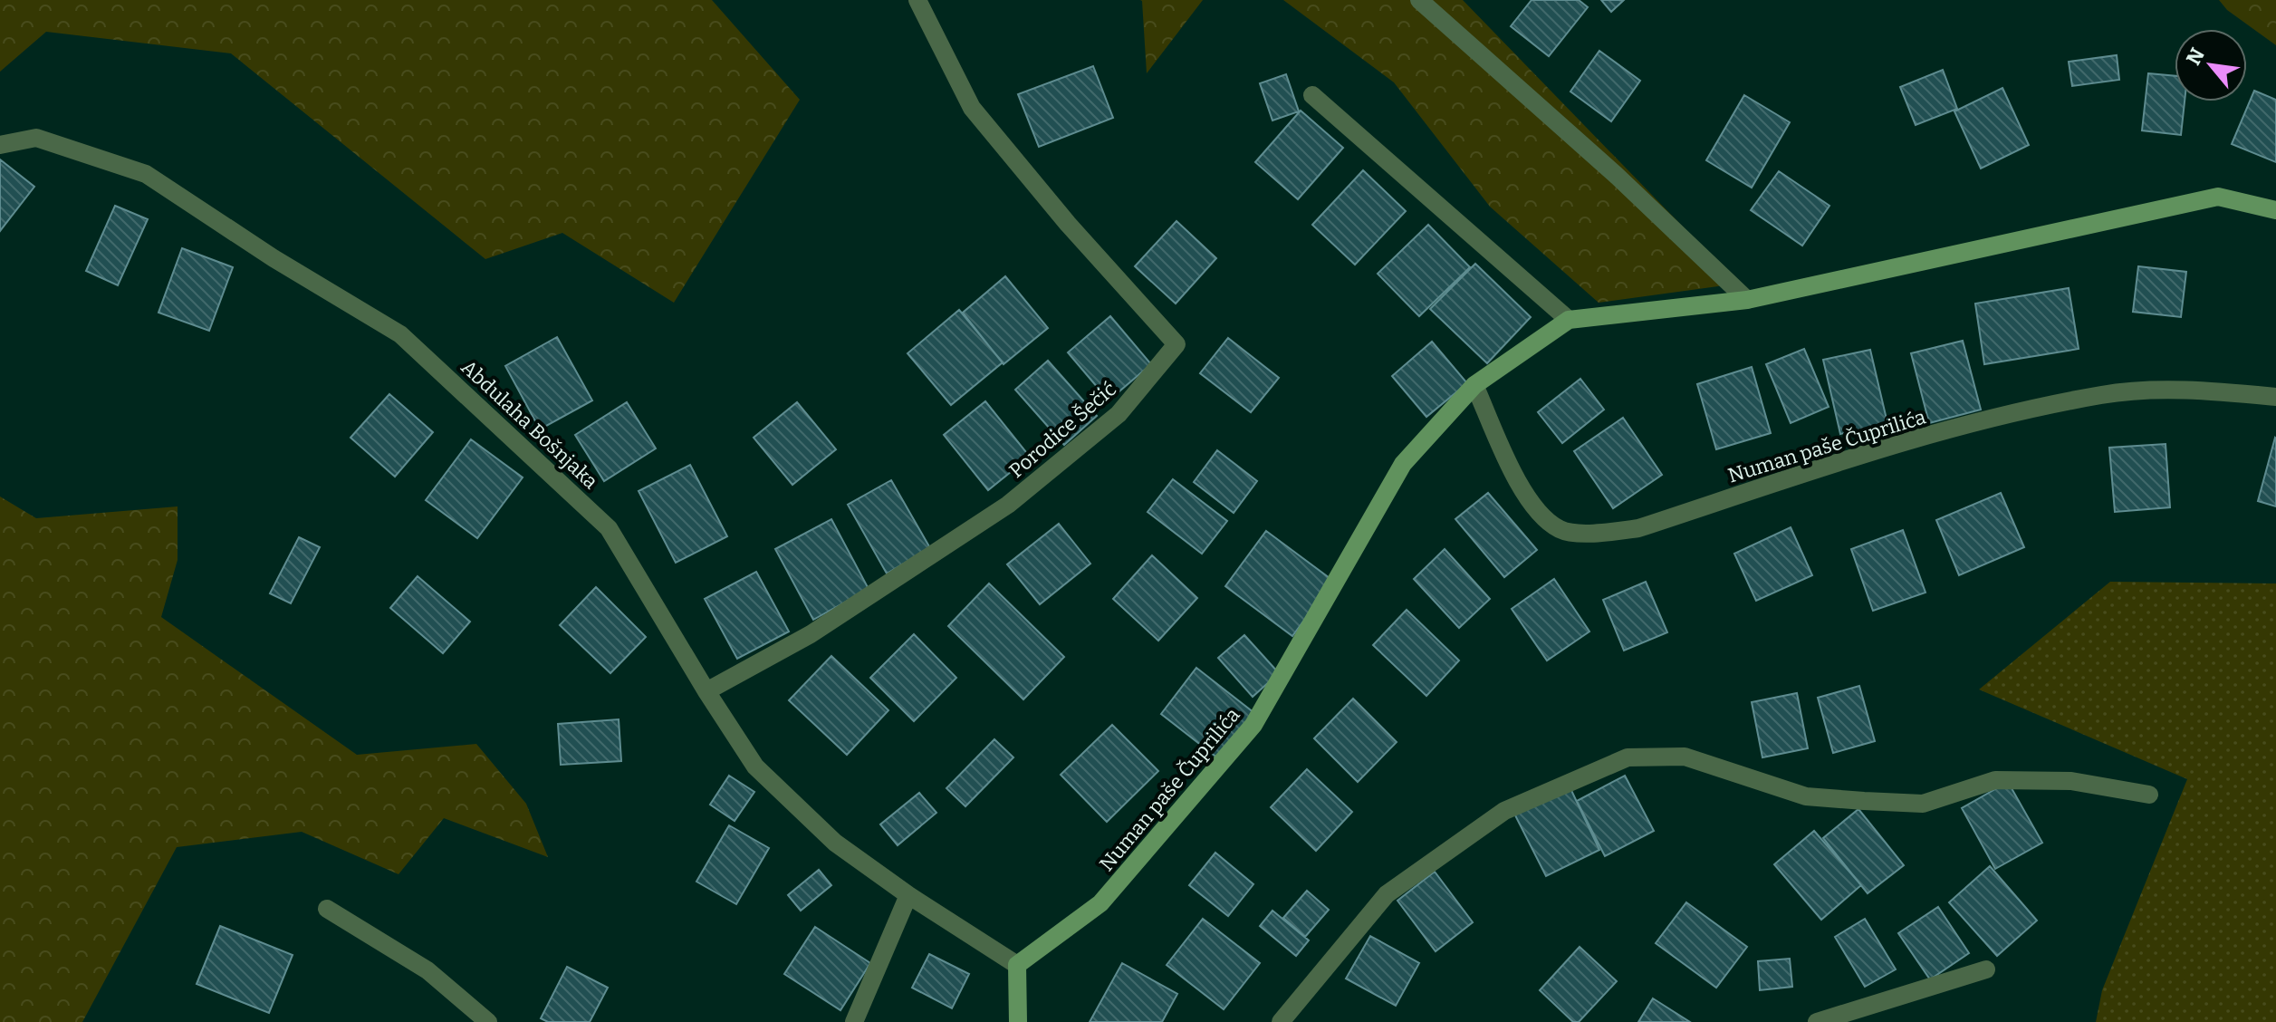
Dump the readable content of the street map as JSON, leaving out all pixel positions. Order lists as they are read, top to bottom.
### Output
{
  "streets": {
    "street": ["Abdulaha Bošnjaka", "Porodice Šečić", "Numan paše Čuprilića"]
  },
  "crossings": [
    ["Abdulaha Bošnjaka", "Porodice Šečić"],
    ["Abdulaha Bošnjaka", "Numan paše Čuprilića"]
  ],
  "north": "top left"
}
